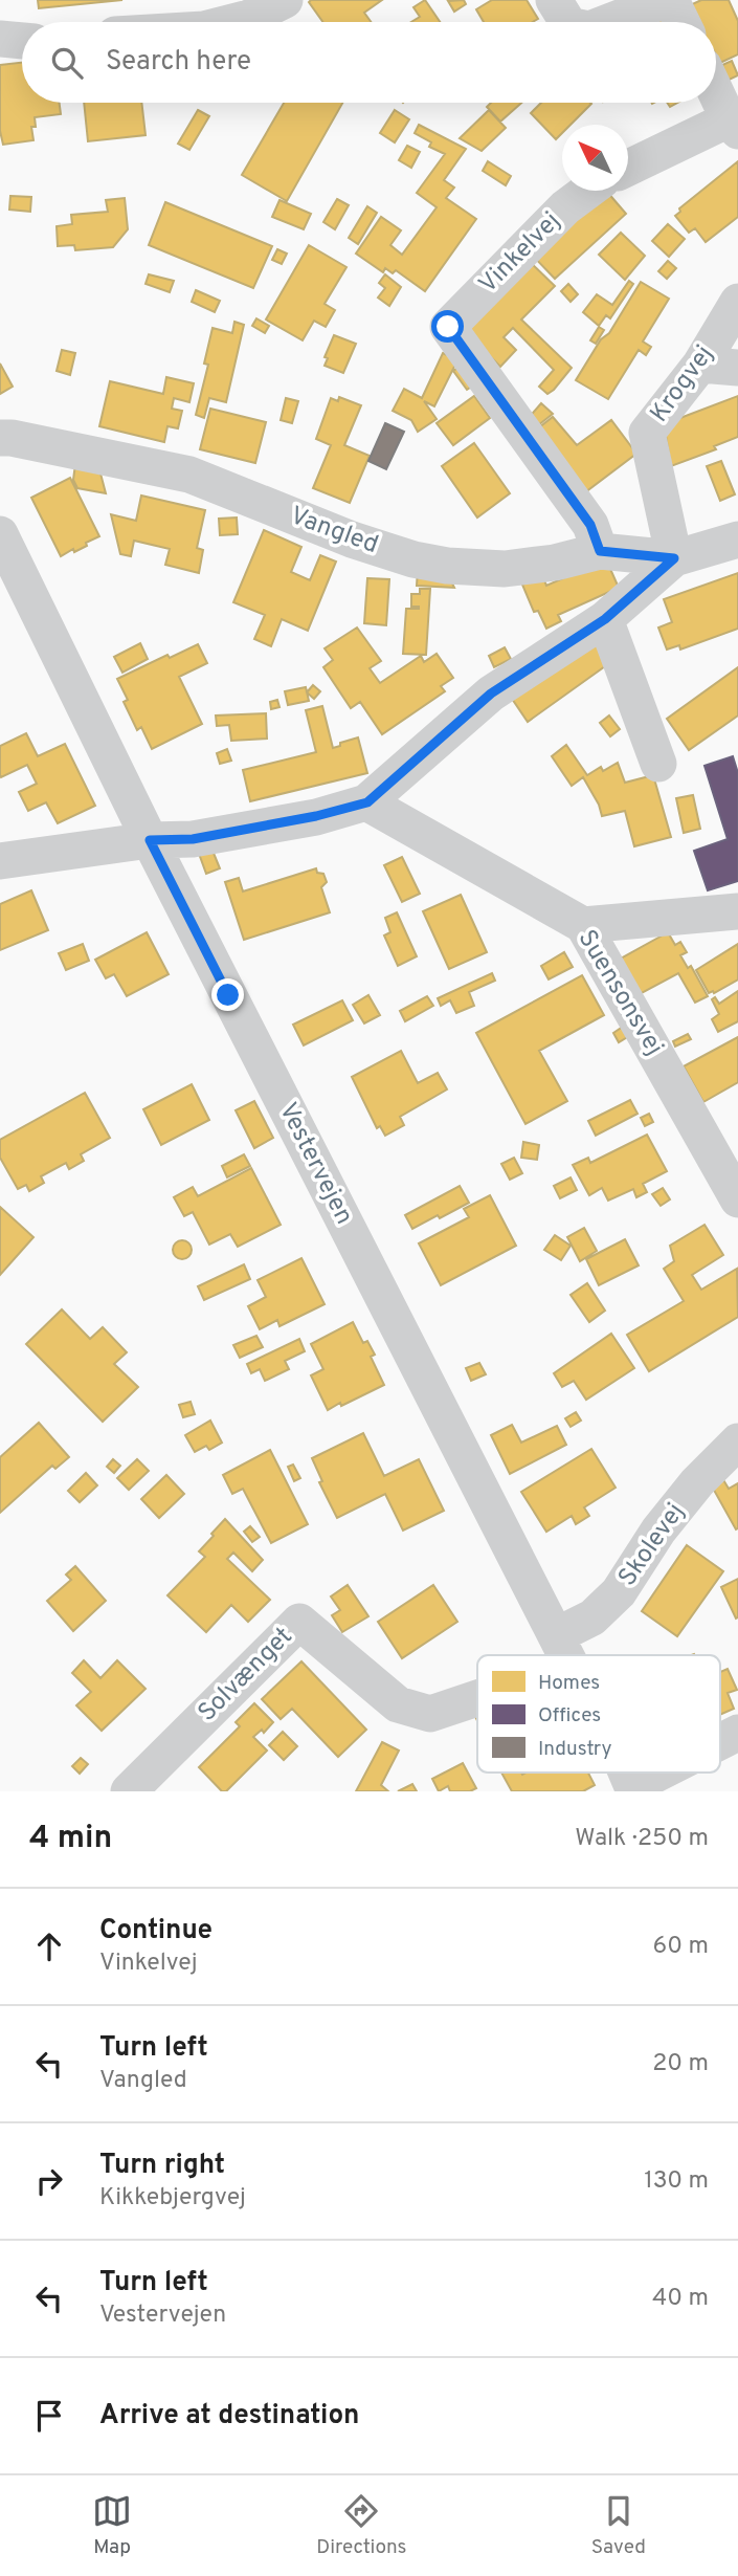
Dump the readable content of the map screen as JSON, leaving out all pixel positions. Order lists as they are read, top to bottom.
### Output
{
  "streets": {
    "street": [
      "Vinkelvej",
      "Krogvej",
      "Vangled",
      "Suensonsvej",
      "Vestervejen",
      "Skolevej",
      "Solvænget"
    ]
  },
  "crossings": [
    ["Vinkelvej", "Vangled"],
    ["Krogvej", "Vangled"],
    ["Vestervejen", "Skolevej"],
    ["Vestervejen", "Solvænget"],
    ["Skolevej", "Solvænget"]
  ],
  "legend": ["Homes", "Offices", "Industry"],
  "north": "top left",
  "page": {
    "search": "Search here",
    "heading": ["4 min", "Walk · 250 m"],
    "list": [
      ["Continue", "Vinkelvej", "60 m"],
      ["Turn left", "Vangled", "20 m"],
      ["Turn right", "Kikkebjergvej", "130 m"],
      ["Turn left", "Vestervejen", "40 m"],
      "Arrive at destination"
    ],
    "nav": ["Map", "Directions", "Saved"]
  }
}
